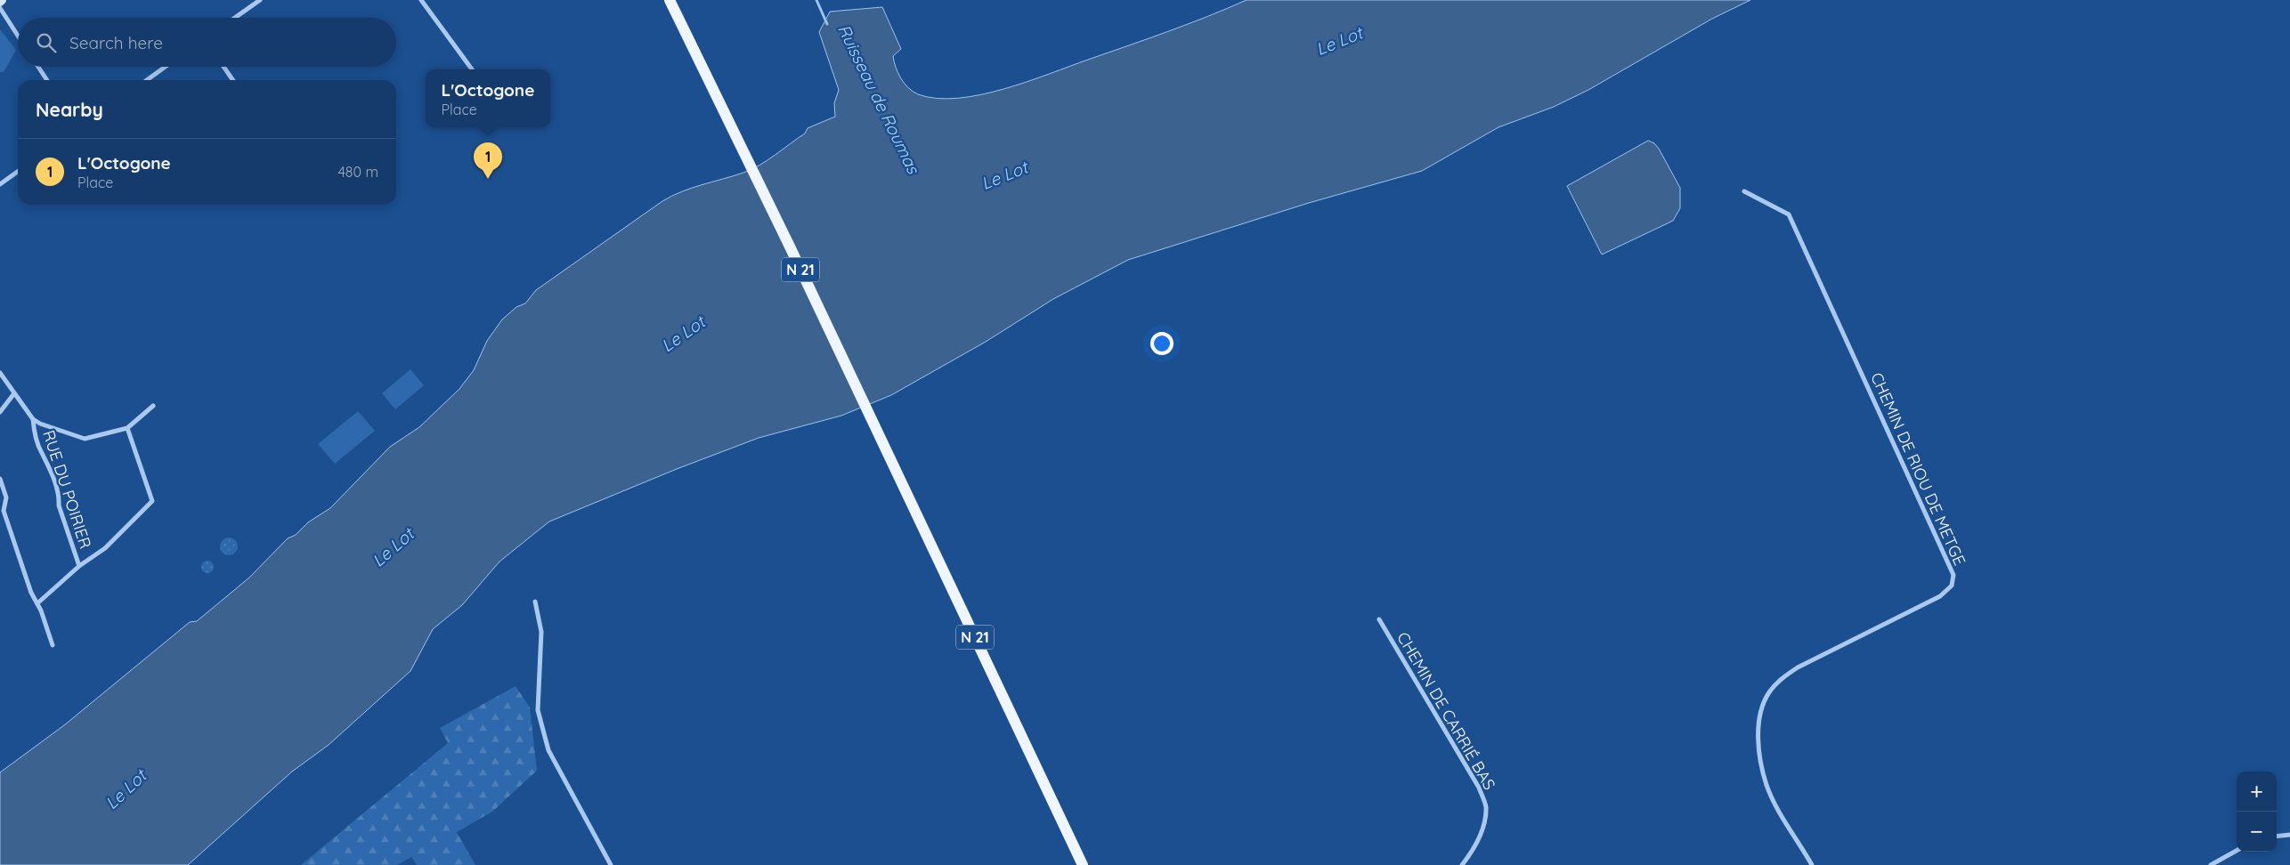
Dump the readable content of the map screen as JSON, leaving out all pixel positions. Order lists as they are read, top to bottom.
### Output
{
  "streets": {
    "main road": ["N 21"],
    "street": ["CHEMIN DE RIOU DE METGE", "RUE DU POIRIER", "CHEMIN DE CARRIÉ BAS"]
  },
  "water": ["Le Lot", "Ruisseau de Roumas"],
  "page": {
    "search": "Search here",
    "popup": ["L'Octogone", "Place"],
    "heading": "Nearby",
    "list": [
      {
        "mark": "1",
        "name": "L'Octogone",
        "note": "Place",
        "value": "480 m"
      }
    ],
    "pins": "1",
    "map_buttons": ["+", "−"]
  }
}
